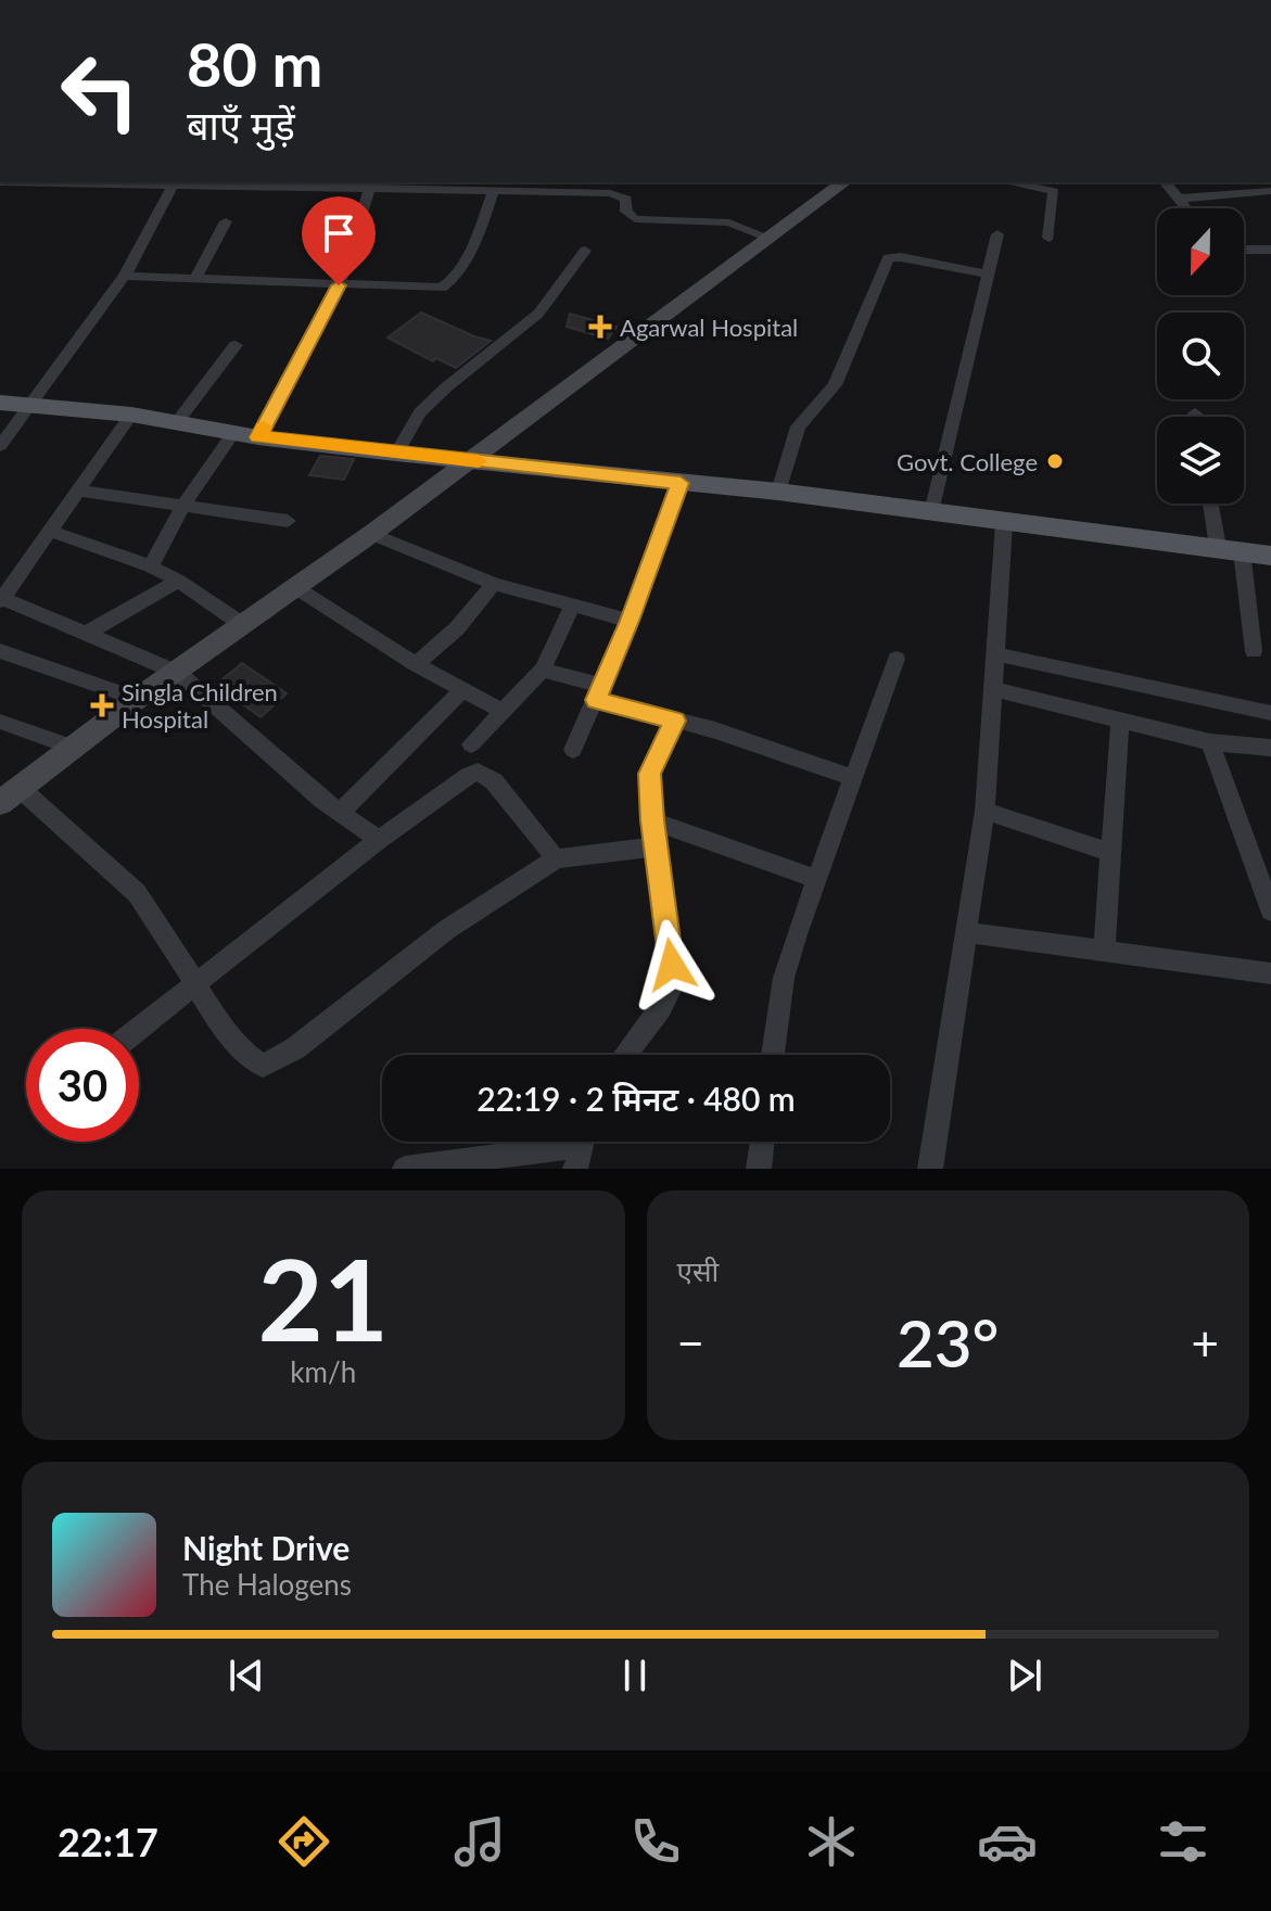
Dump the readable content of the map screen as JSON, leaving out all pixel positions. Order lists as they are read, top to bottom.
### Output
{
  "places": {
    "health": ["Agarwal Hospital", "Singla Children Hospital"],
    "other": ["Govt. College"]
  },
  "north": "bottom",
  "page": {
    "turn": ["80 m", "बाएँ मुड़ें"],
    "limit": "30",
    "trip": "22:19 · 2 मिनट · 480 m",
    "tile": [
      ["21", "km/h"],
      "एसी"
    ],
    "heat": ["−", "23°", "+"],
    "song": ["Night Drive", "The Halogens"],
    "tabs": "22:17"
  }
}
